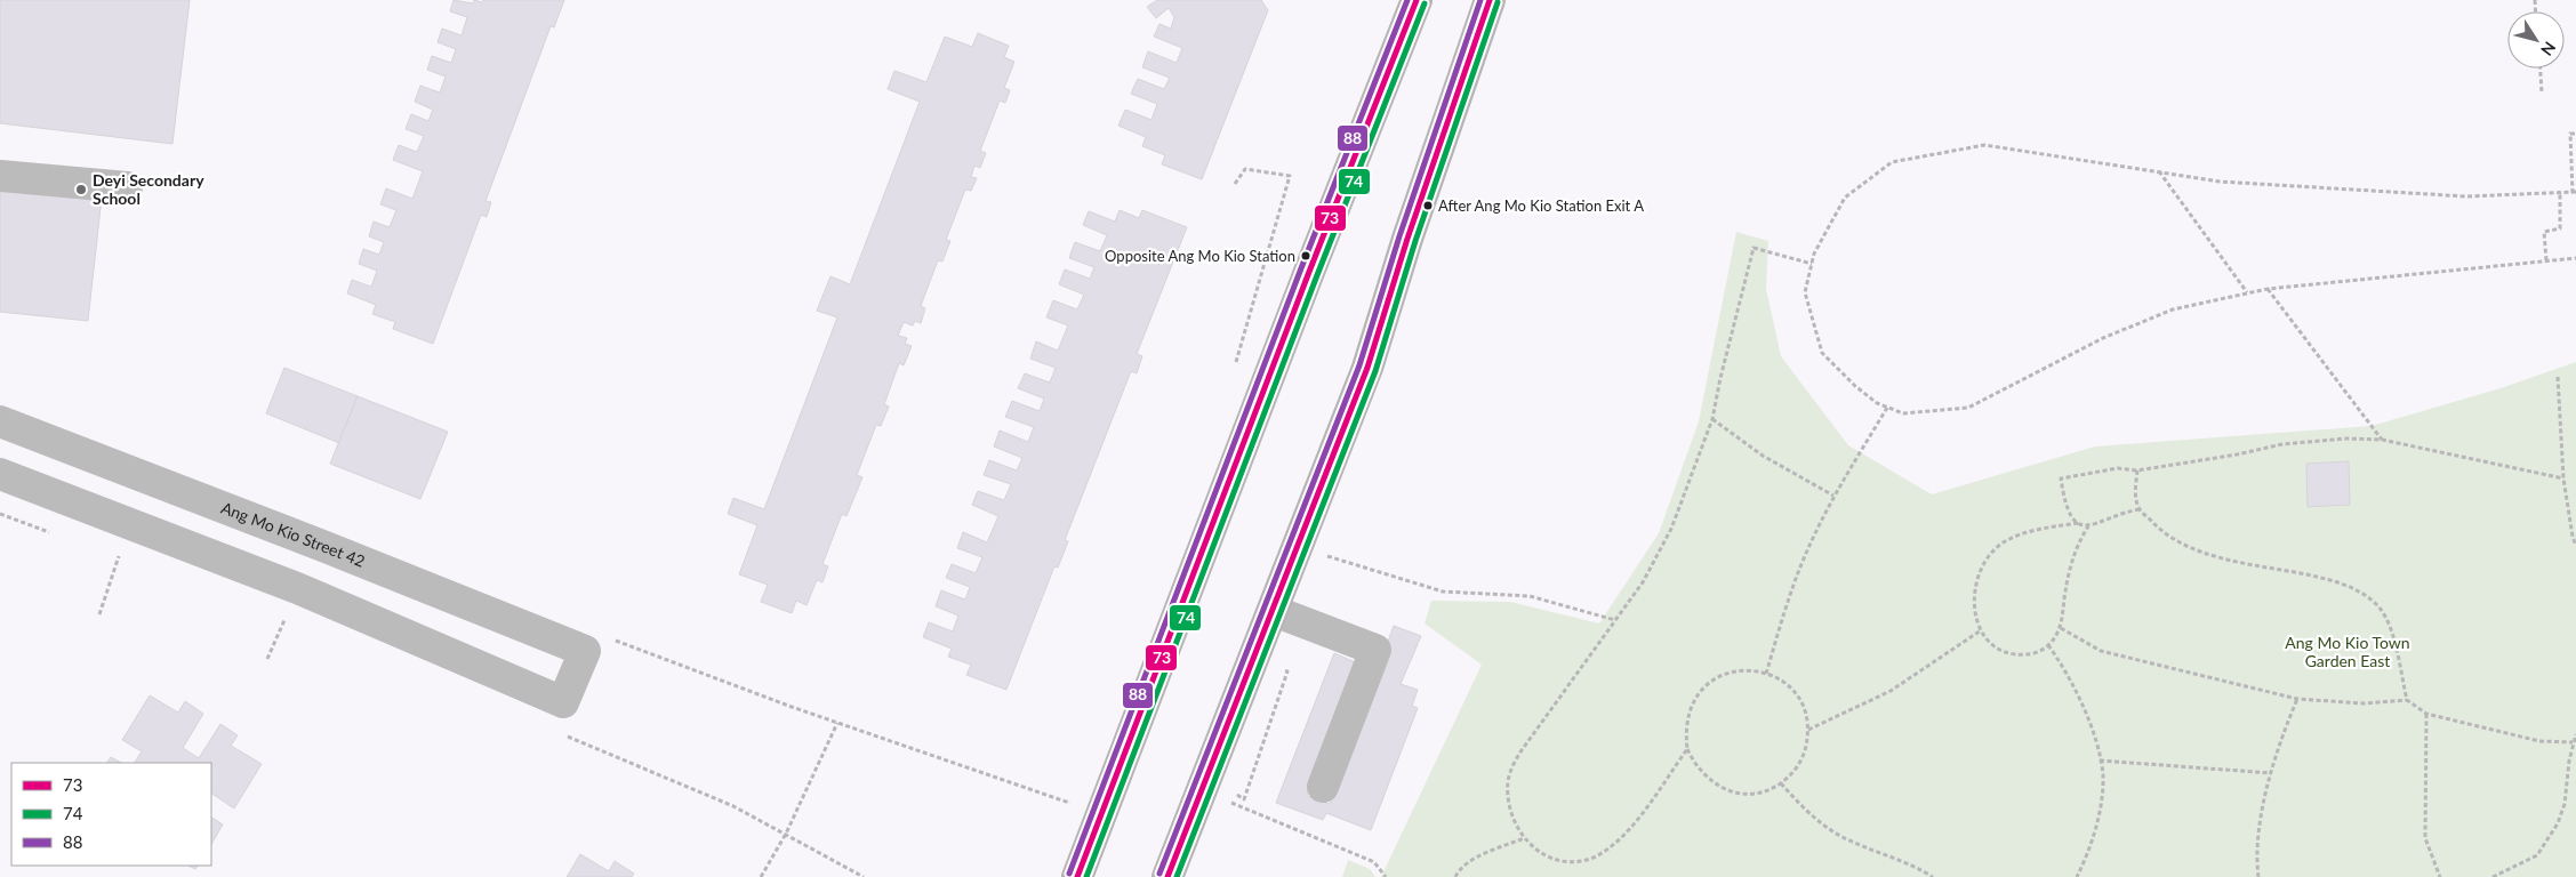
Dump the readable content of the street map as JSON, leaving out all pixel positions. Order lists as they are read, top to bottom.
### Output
{
  "streets": {
    "street": ["Ang Mo Kio Street 42"]
  },
  "parks": ["Ang Mo Kio Town Garden East"],
  "places": ["Deyi Secondary School", "After Ang Mo Kio Station Exit A", "Opposite Ang Mo Kio Station"],
  "lines": ["transit line 73", "transit line 88", "transit line 74"],
  "legend": ["73", "74", "88"],
  "north": "bottom right"
}
